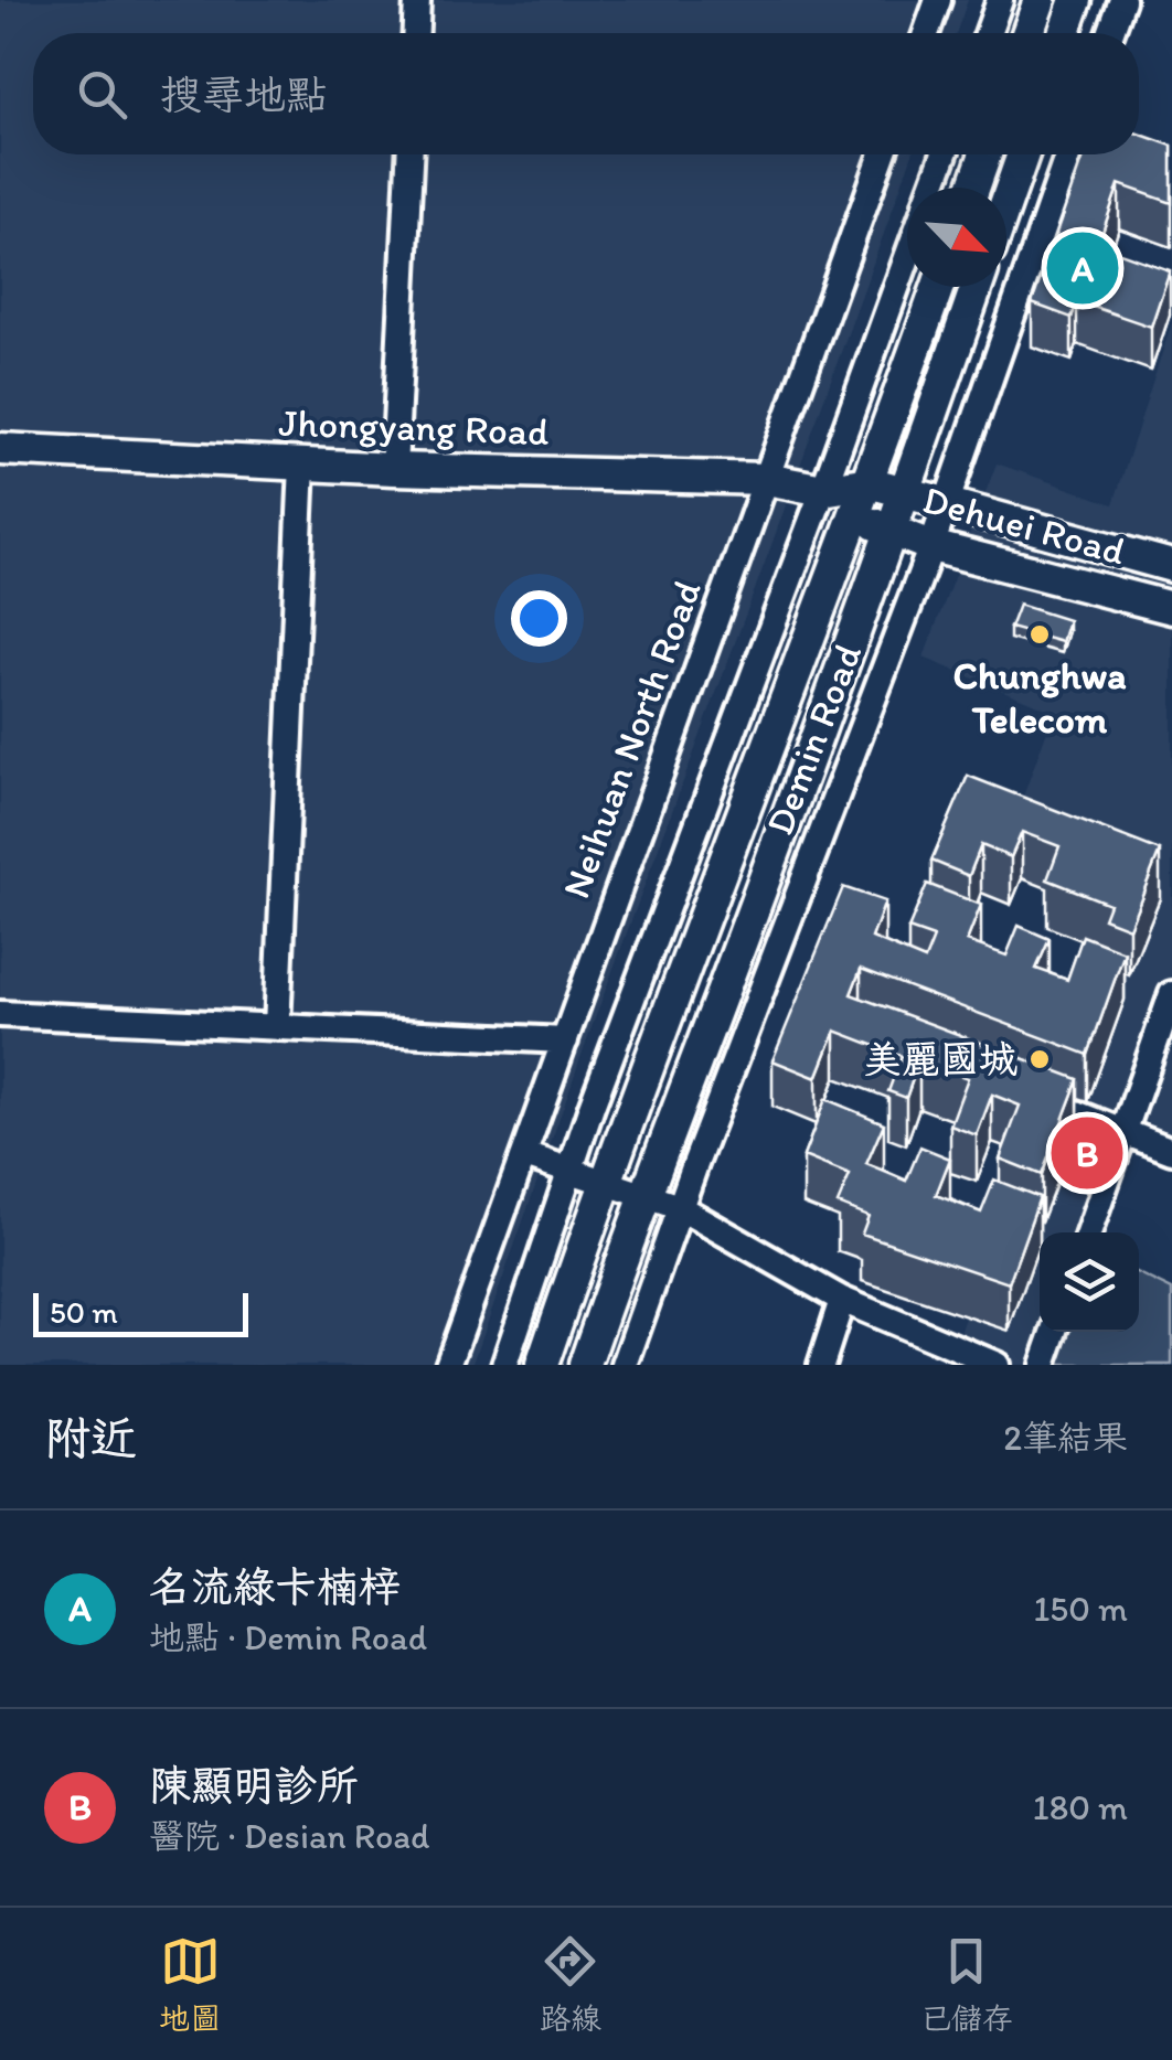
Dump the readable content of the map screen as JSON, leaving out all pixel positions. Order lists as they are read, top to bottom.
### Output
{
  "streets": {
    "street": [
      "Jhongyang Road",
      "Dehuei Road",
      "Neihuan North Road",
      "Demin Road"
    ]
  },
  "crossings": [
    ["Jhongyang Road", "Dehuei Road"],
    ["Jhongyang Road", "Neihuan North Road"],
    ["Jhongyang Road", "Demin Road"],
    ["Dehuei Road", "Demin Road"]
  ],
  "places": ["Chunghwa Telecom", "美麗國城"],
  "scale_bar": "50 m",
  "north": "bottom right",
  "page": {
    "search": "搜尋地點",
    "pins": ["A", "B"],
    "scale": "50 m",
    "heading": ["附近", "2筆結果"],
    "list": [
      {
        "mark": "A",
        "name": "名流綠卡楠梓",
        "note": "地點 · Demin Road",
        "value": "150 m"
      },
      {
        "mark": "B",
        "name": "陳顯明診所",
        "note": "醫院 · Desian Road",
        "value": "180 m"
      }
    ],
    "nav": ["地圖", "路線", "已儲存"]
  }
}
